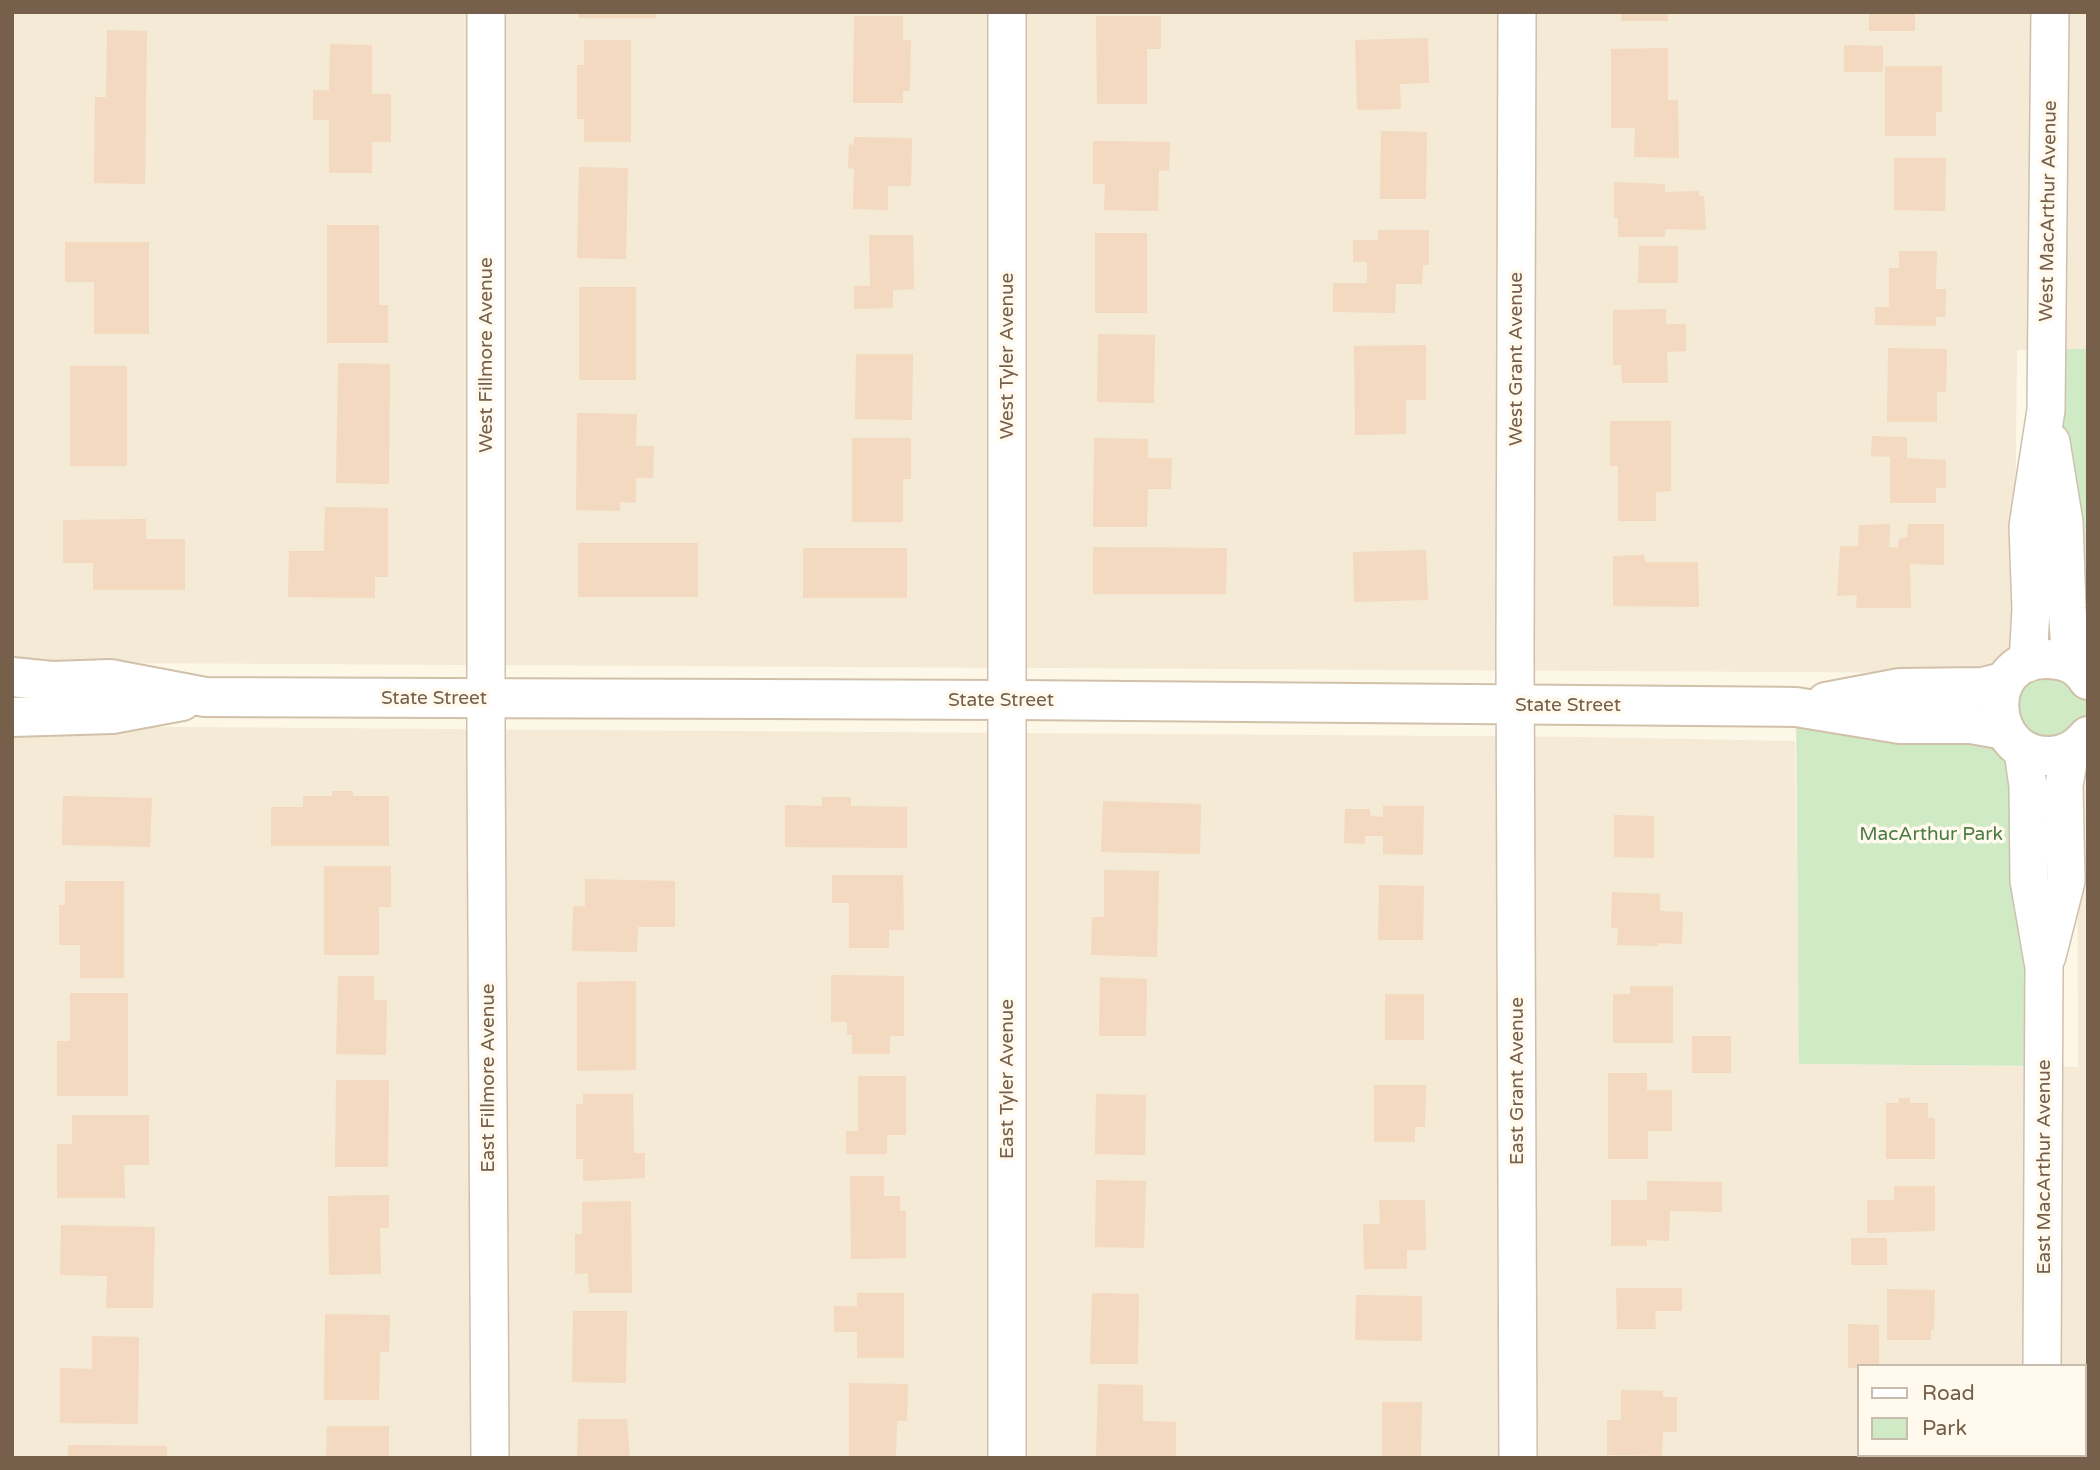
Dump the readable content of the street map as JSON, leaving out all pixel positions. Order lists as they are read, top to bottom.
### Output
{
  "streets": {
    "main road": ["State Street"],
    "street": [
      "West MacArthur Avenue",
      "West Fillmore Avenue",
      "West Tyler Avenue",
      "West Grant Avenue",
      "East Fillmore Avenue",
      "East Tyler Avenue",
      "East Grant Avenue",
      "East MacArthur Avenue"
    ]
  },
  "crossings": [
    ["West MacArthur Avenue", "State Street"],
    ["West Fillmore Avenue", "State Street"],
    ["West Fillmore Avenue", "East Fillmore Avenue"],
    ["West Tyler Avenue", "State Street"],
    ["West Tyler Avenue", "East Tyler Avenue"],
    ["West Grant Avenue", "State Street"],
    ["West Grant Avenue", "East Grant Avenue"],
    ["State Street", "East Fillmore Avenue"],
    ["State Street", "East Tyler Avenue"],
    ["State Street", "East Grant Avenue"],
    ["State Street", "East MacArthur Avenue"]
  ],
  "parks": ["MacArthur Park"],
  "legend": ["Road", "Park"]
}
